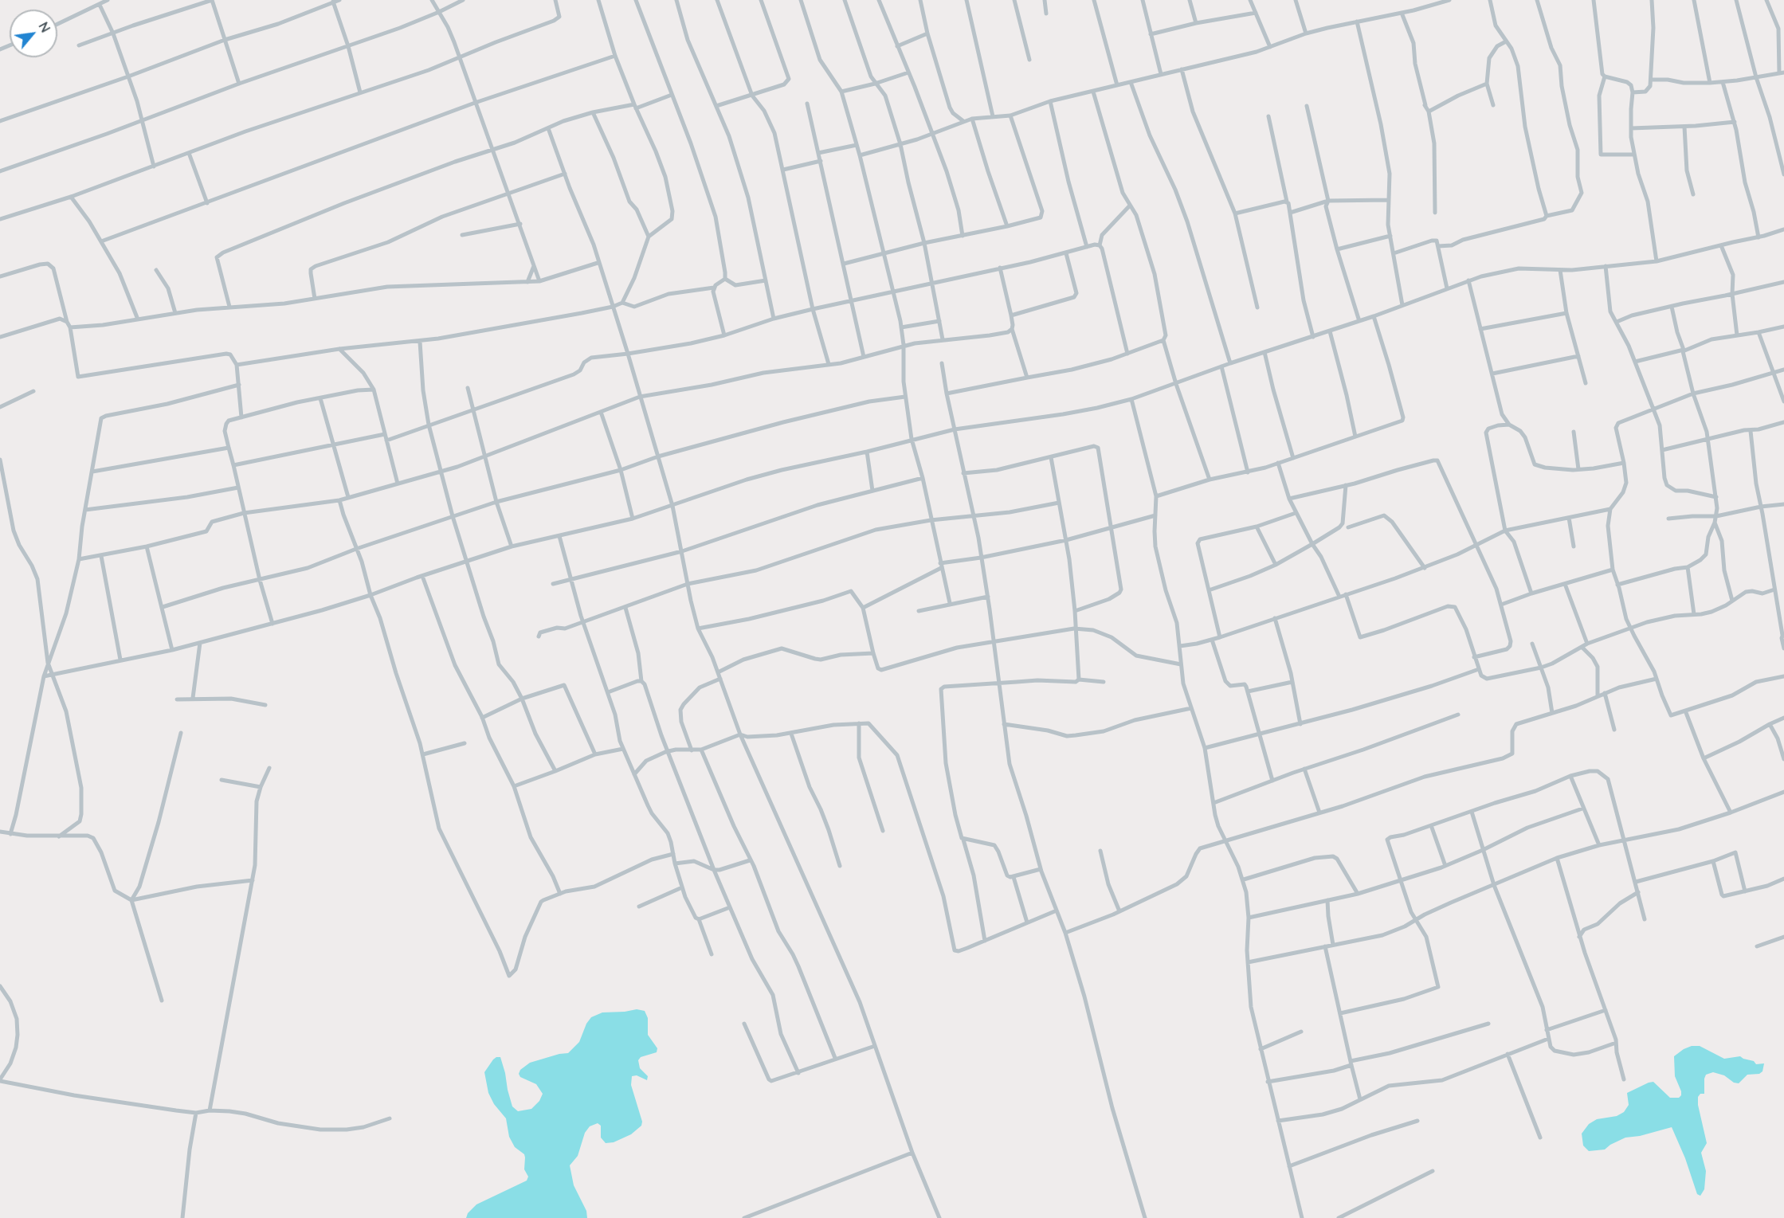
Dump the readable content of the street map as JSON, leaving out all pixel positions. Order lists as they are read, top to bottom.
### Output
{
  "north": "top right"
}
